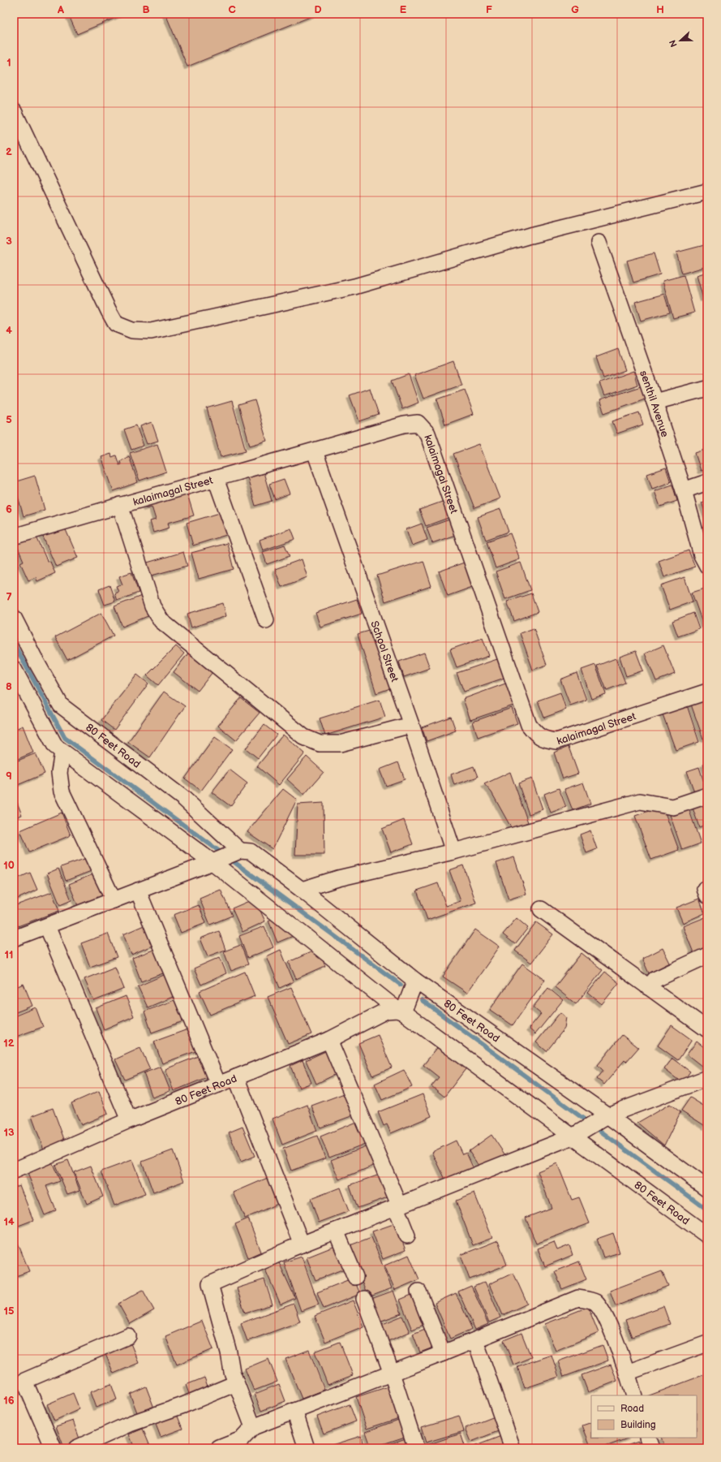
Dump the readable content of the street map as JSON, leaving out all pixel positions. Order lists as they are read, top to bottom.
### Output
{
  "streets": {
    "street": [
      "senthil Avenue",
      "kalaimagal Street",
      "School Street",
      "80 Feet Road"
    ]
  },
  "crossings": [
    ["kalaimagal Street", "School Street"]
  ],
  "legend": ["Road", "Building"],
  "north": "left",
  "grid": {
    "columns": [
      "A",
      "B",
      "C",
      "D",
      "E",
      "F",
      "G",
      "H"
    ],
    "rows": [
      "1",
      "2",
      "3",
      "4",
      "5",
      "6",
      "7",
      "8",
      "9",
      "10",
      "11",
      "12",
      "13",
      "14",
      "15",
      "16"
    ]
  }
}
